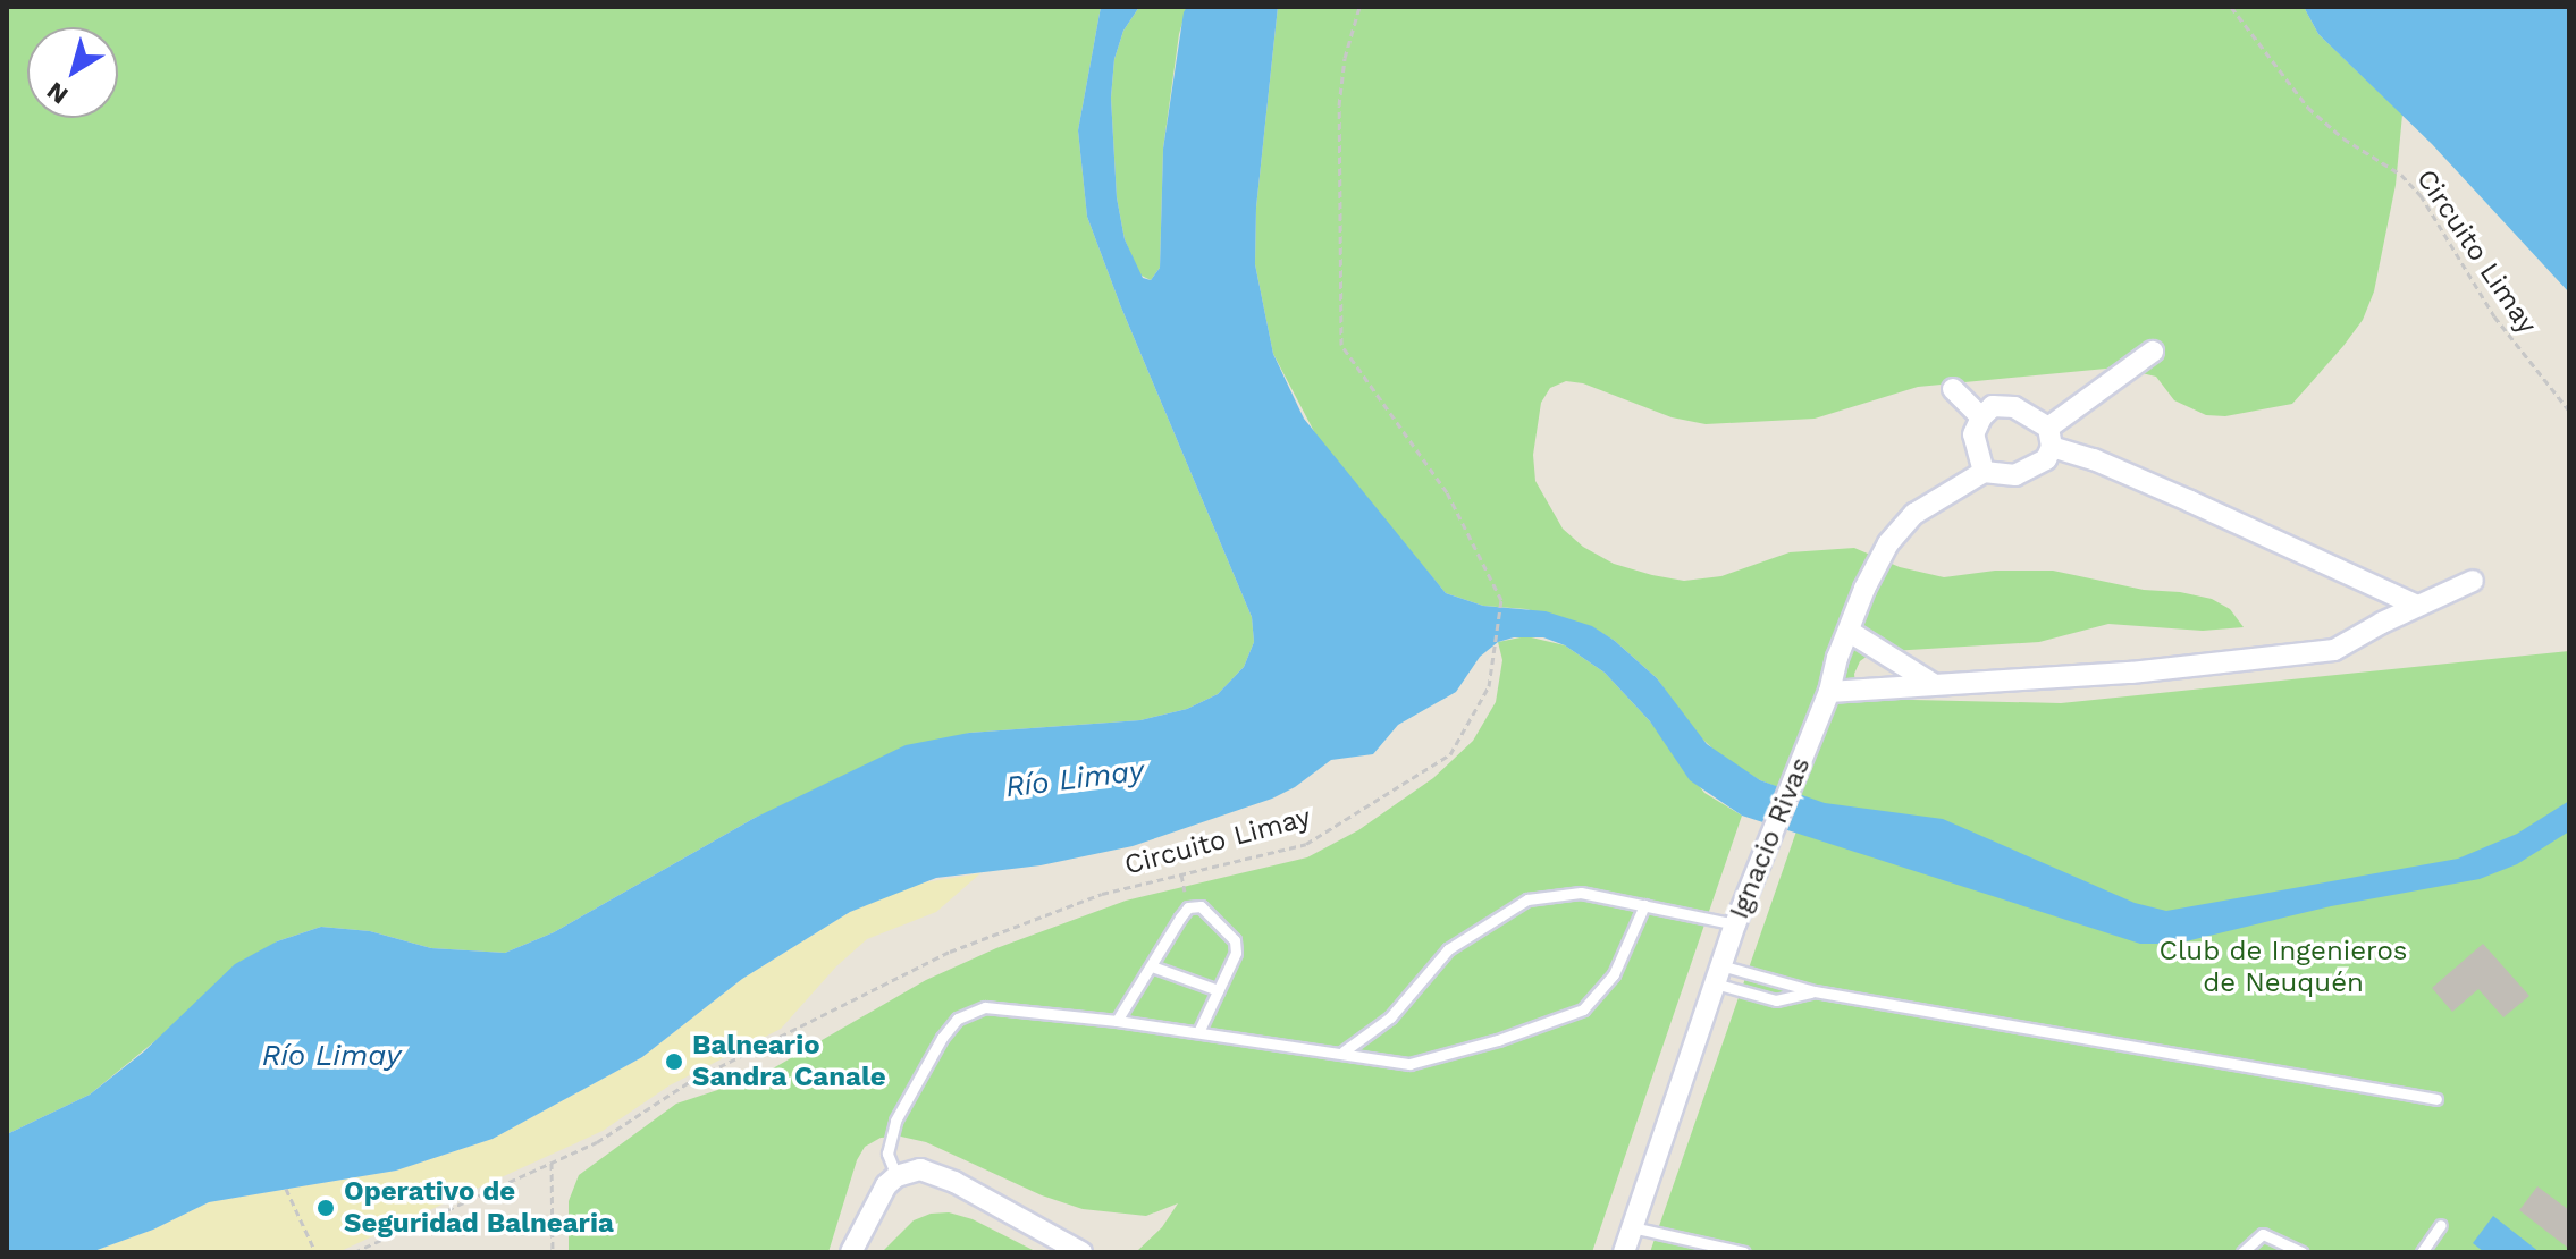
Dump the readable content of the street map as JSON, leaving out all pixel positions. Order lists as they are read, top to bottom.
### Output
{
  "streets": {
    "street": ["Ignacio Rivas"],
    "path": ["Circuito Limay"]
  },
  "water": ["Río Limay"],
  "parks": ["Club de Ingenieros de Neuquén"],
  "places": ["Balneario Sandra Canale", "Operativo de Seguridad Balnearia"],
  "north": "bottom left"
}
